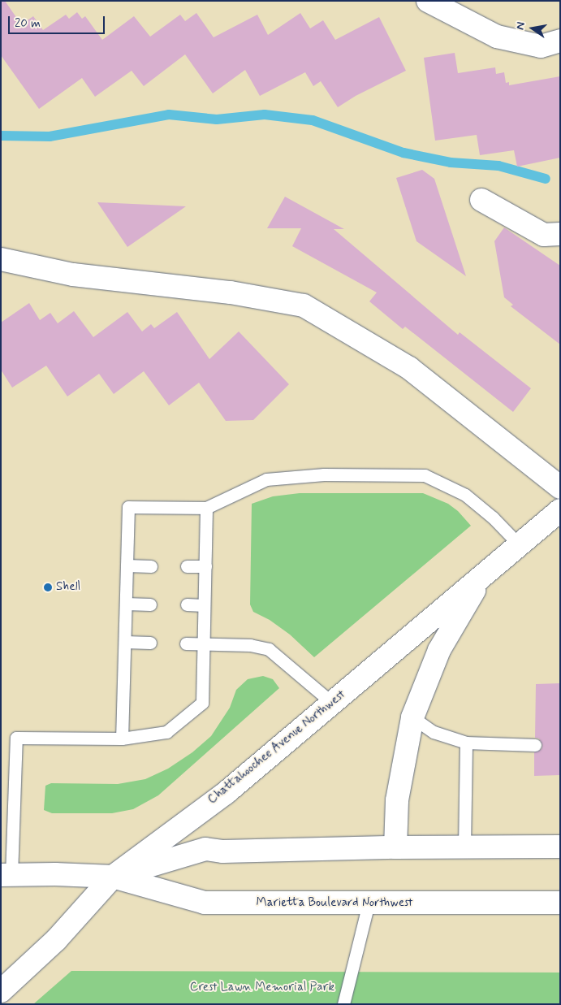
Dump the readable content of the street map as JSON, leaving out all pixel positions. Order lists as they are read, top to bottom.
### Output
{
  "streets": {
    "street": ["Chattahoochee Avenue Northwest", "Marietta Boulevard Northwest"]
  },
  "crossings": [
    ["Chattahoochee Avenue Northwest", "Marietta Boulevard Northwest"]
  ],
  "parks": ["Crest Lawn Memorial Park"],
  "places": ["Shell"],
  "scale_bar": "20 m",
  "north": "left"
}
